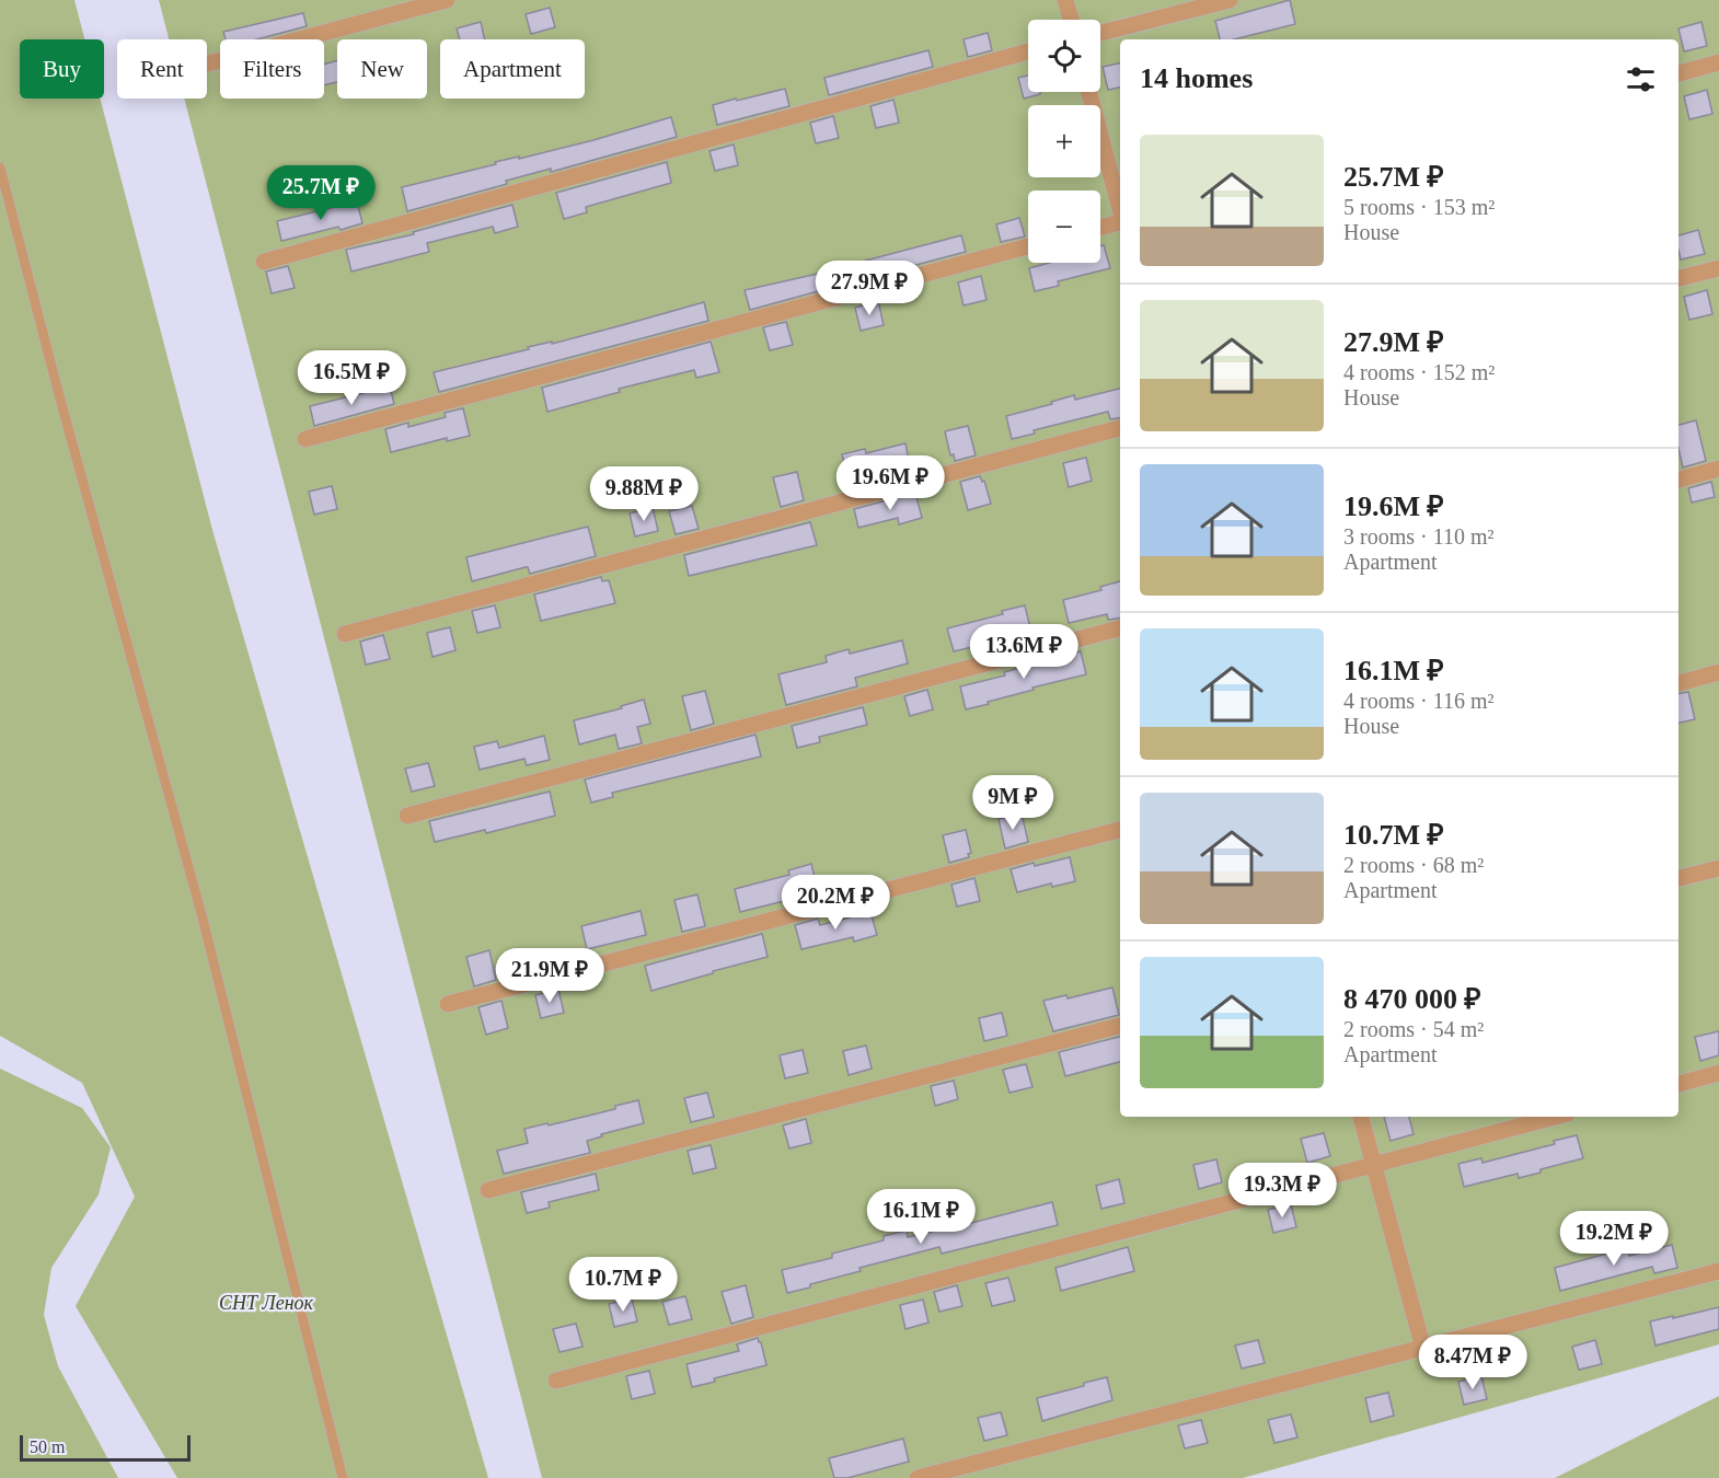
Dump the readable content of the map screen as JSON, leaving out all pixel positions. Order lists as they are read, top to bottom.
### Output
{
  "parks": ["СНТ Ленок"],
  "scale_bar": "50 m",
  "page": {
    "map_buttons": ["+", "−"],
    "chip": [
      "Buy",
      "Rent",
      "Filters",
      "New",
      "Apartment"
    ],
    "heading": "14 homes",
    "list": [
      {
        "name": "25.7M ₽",
        "note": "5 rooms · 153 m² · House"
      },
      {
        "name": "27.9M ₽",
        "note": "4 rooms · 152 m² · House"
      },
      {
        "name": "19.6M ₽",
        "note": "3 rooms · 110 m² · Apartment"
      },
      {
        "name": "16.1M ₽",
        "note": "4 rooms · 116 m² · House"
      },
      {
        "name": "10.7M ₽",
        "note": "2 rooms · 68 m² · Apartment"
      },
      {
        "name": "8 470 000 ₽",
        "note": "2 rooms · 54 m² · Apartment"
      }
    ],
    "price": [
      "25.7M ₽",
      "27.9M ₽",
      "16.5M ₽",
      "19.6M ₽",
      "9.88M ₽",
      "13.6M ₽",
      "9M ₽",
      "20.2M ₽",
      "21.9M ₽",
      "19.3M ₽",
      "16.1M ₽",
      "19.2M ₽",
      "10.7M ₽",
      "8.47M ₽"
    ],
    "scale": "50 m"
  }
}
